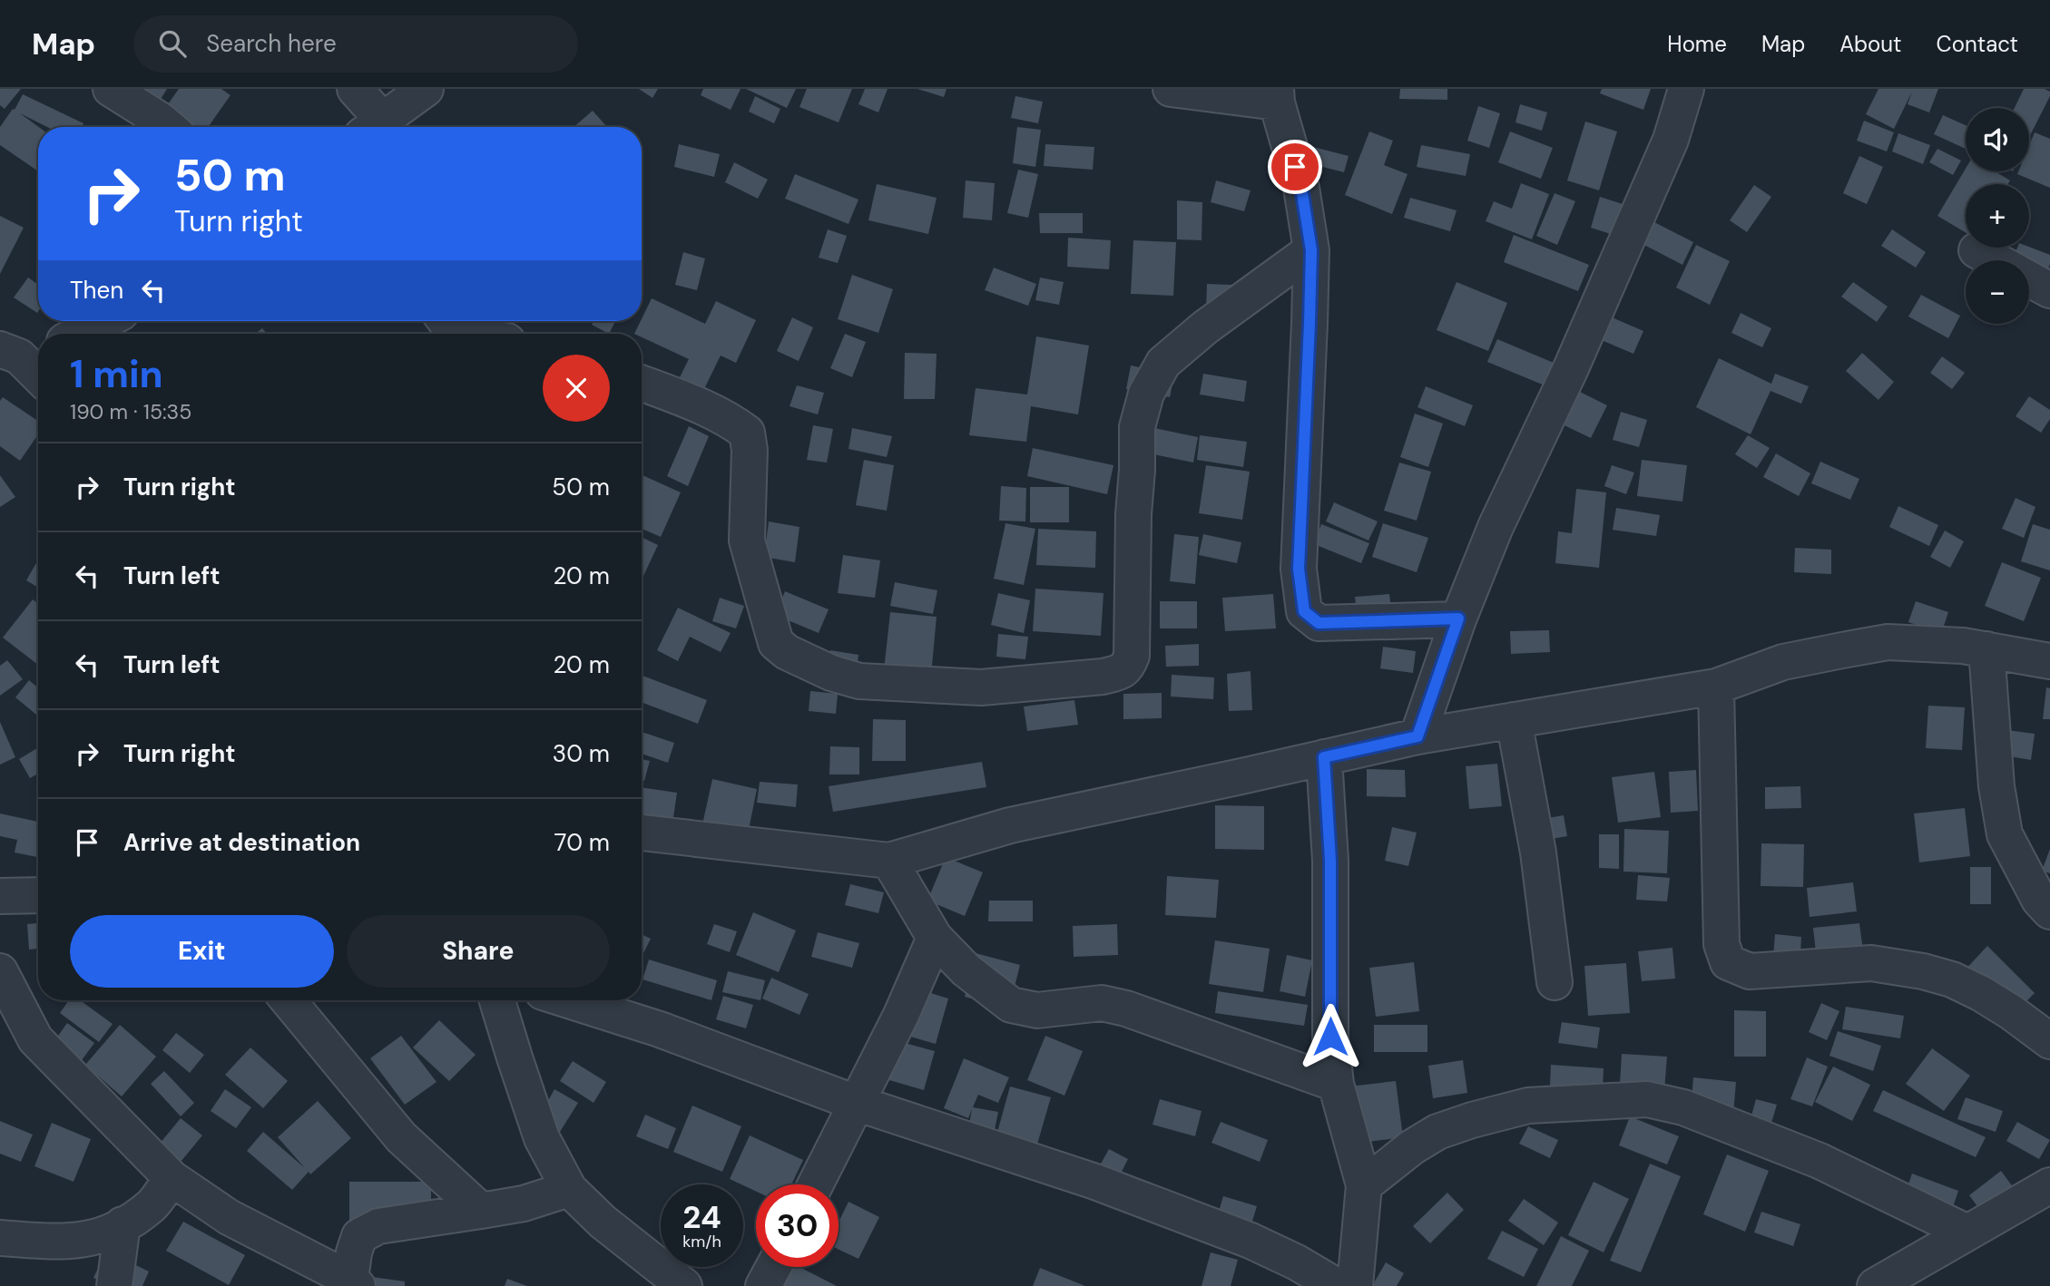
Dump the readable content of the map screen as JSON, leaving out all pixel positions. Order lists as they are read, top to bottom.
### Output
{
  "page": {
    "header": "Map",
    "search": "Search here",
    "nav": [
      "Home",
      "Map",
      "About",
      "Contact"
    ],
    "map_buttons": ["+", "−"],
    "turn": ["50 m", "Turn right"],
    "then": "Then",
    "heading": ["1 min", "190 m · 15:35"],
    "list": [
      {
        "name": "Turn right",
        "value": "50 m"
      },
      {
        "name": "Turn left",
        "value": "20 m"
      },
      {
        "name": "Turn left",
        "value": "20 m"
      },
      {
        "name": "Turn right",
        "value": "30 m"
      },
      {
        "name": "Arrive at destination",
        "value": "70 m"
      }
    ],
    "buttons": ["Exit", "Share"],
    "speed": "24 km/h",
    "limit": "30"
  }
}
